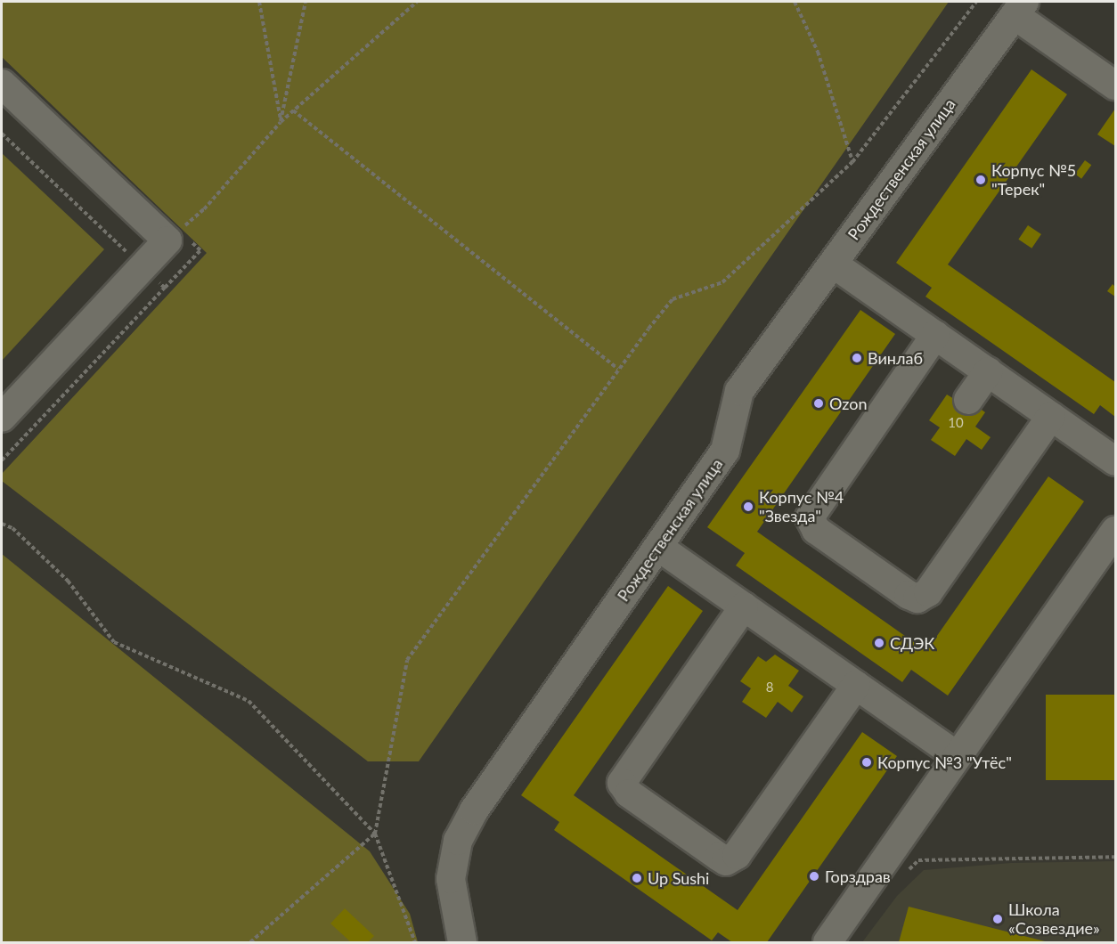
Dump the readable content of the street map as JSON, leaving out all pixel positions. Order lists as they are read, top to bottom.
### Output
{
  "streets": {
    "street": ["Рождественская улица"]
  },
  "places": [
    "Корпус №5 \"Терек\"",
    "Винлаб",
    "Ozon",
    "Корпус №4 \"Звезда\"",
    "СДЭК",
    "Корпус №3 \"Утёс\"",
    "Горздрав",
    "Up Sushi",
    "Школа «Созвездие»"
  ],
  "house_numbers": ["10", "8"]
}
